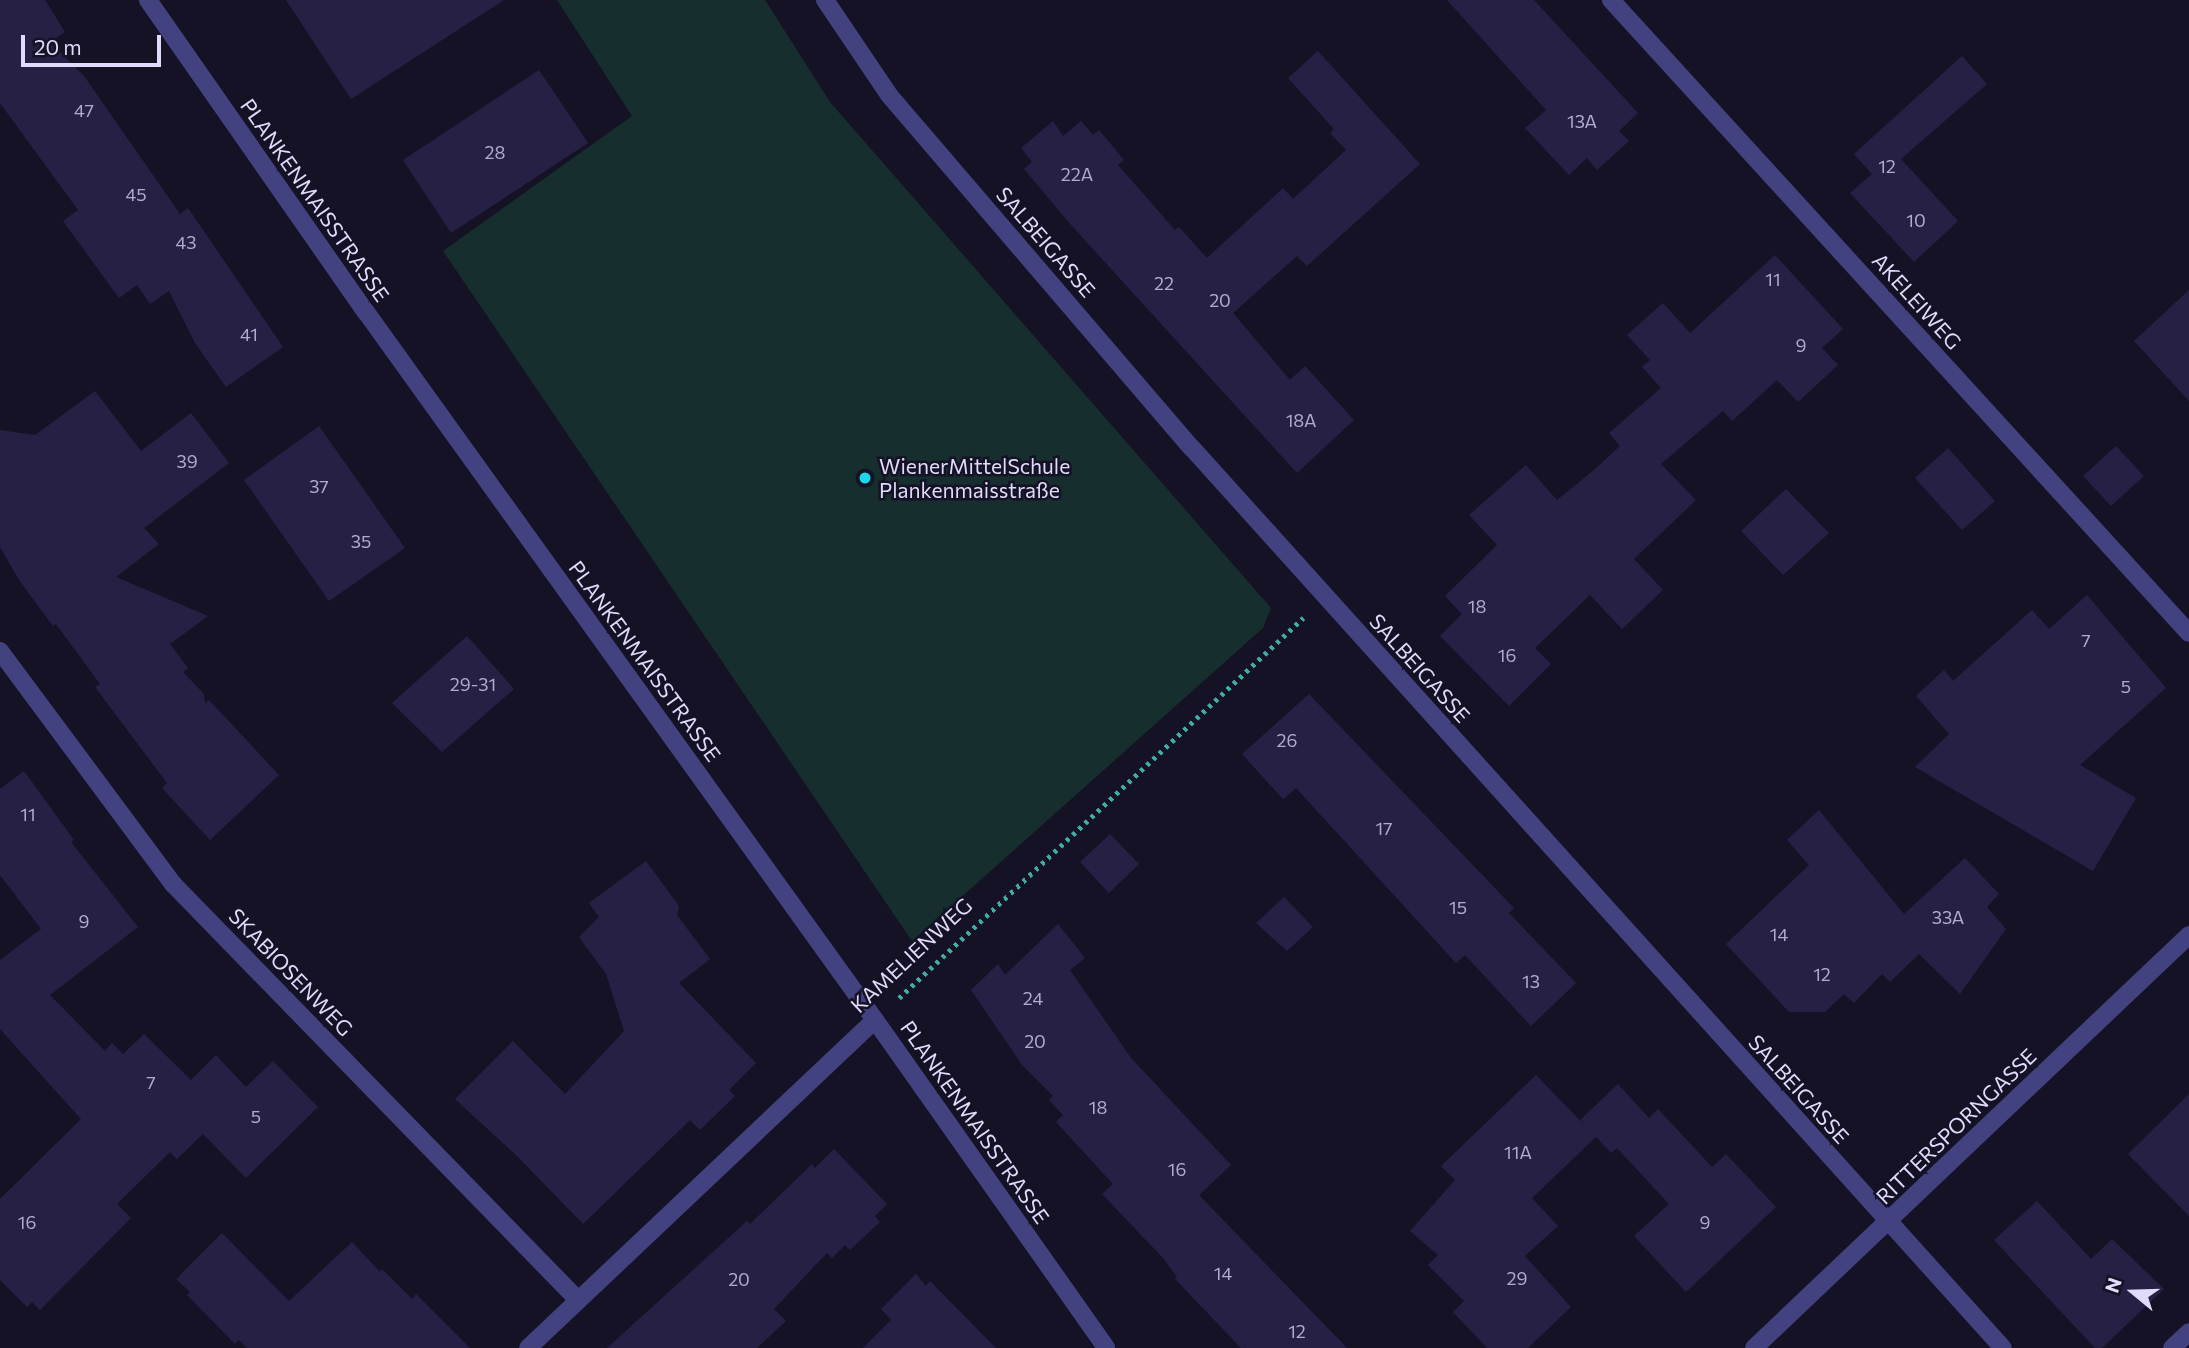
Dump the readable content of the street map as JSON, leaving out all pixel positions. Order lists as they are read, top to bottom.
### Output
{
  "streets": {
    "street": [
      "PLANKENMAISSTRASSE",
      "SALBEIGASSE",
      "AKELEIWEG",
      "KAMELIENWEG",
      "SKABIOSENWEG",
      "RITTERSPORNGASSE"
    ]
  },
  "crossings": [
    ["PLANKENMAISSTRASSE", "KAMELIENWEG"],
    ["SALBEIGASSE", "KAMELIENWEG"],
    ["SALBEIGASSE", "RITTERSPORNGASSE"],
    ["KAMELIENWEG", "SKABIOSENWEG"]
  ],
  "places": ["WienerMittelSchule Plankenmaisstraße"],
  "house_numbers": [
    "47",
    "13A",
    "28",
    "12",
    "22A",
    "45",
    "10",
    "43",
    "11",
    "22",
    "20",
    "41",
    "9",
    "18A",
    "39",
    "37",
    "35",
    "18",
    "7",
    "16",
    "29-31",
    "5",
    "26",
    "11",
    "17",
    "15",
    "33A",
    "9",
    "14",
    "12",
    "13",
    "24",
    "20",
    "7",
    "18",
    "5",
    "11A",
    "16",
    "16",
    "9",
    "14",
    "29",
    "20",
    "12"
  ],
  "scale_bar": "20 m",
  "north": "left"
}
